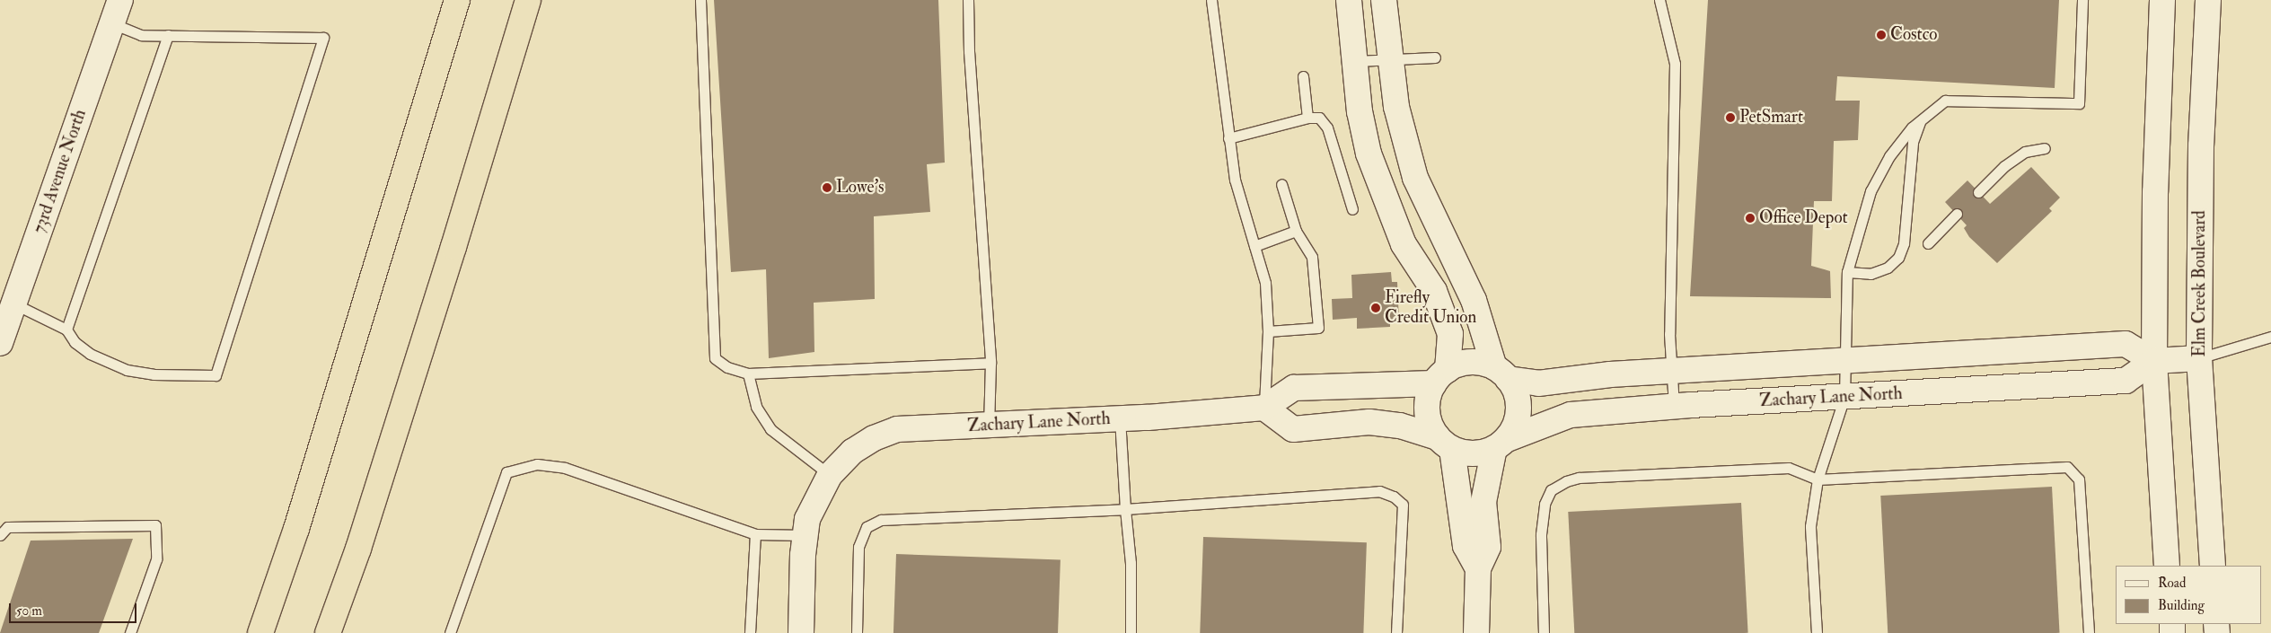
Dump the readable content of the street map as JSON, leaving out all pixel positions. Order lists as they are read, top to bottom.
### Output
{
  "streets": {
    "street": ["73rd Avenue North", "Elm Creek Boulevard", "Zachary Lane North"]
  },
  "places": [
    "Costco",
    "PetSmart",
    "Lowe's",
    "Office Depot",
    "Firefly Credit Union"
  ],
  "legend": ["Road", "Building"],
  "scale_bar": "50 m"
}
